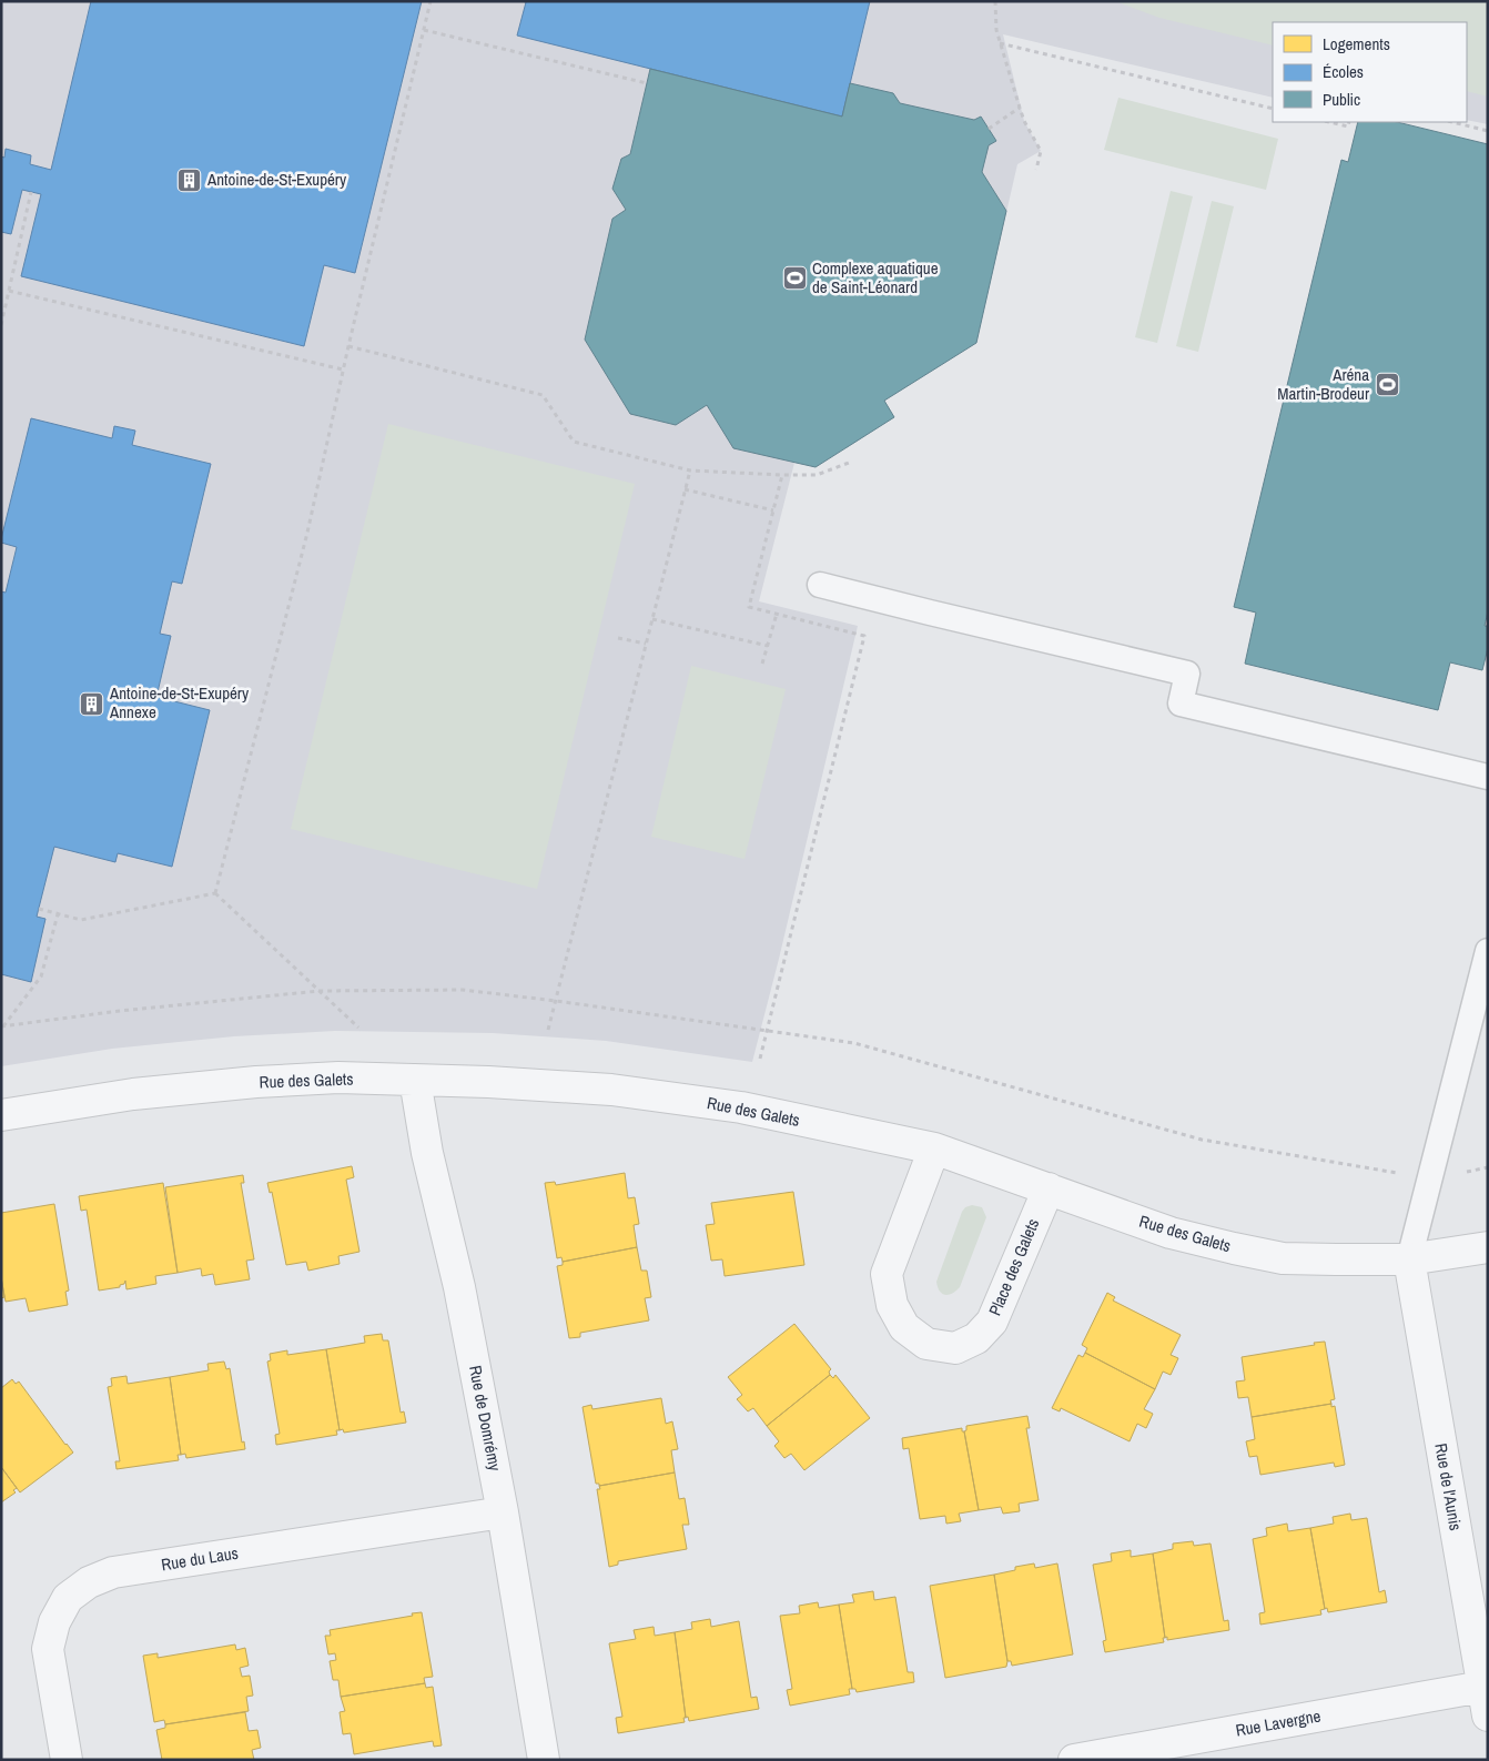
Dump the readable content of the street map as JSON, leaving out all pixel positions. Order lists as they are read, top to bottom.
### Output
{
  "streets": {
    "street": [
      "Rue des Galets",
      "Place des Galets",
      "Rue de Domrémy",
      "Rue de l'Aunis",
      "Rue du Laus",
      "Rue Lavergne"
    ]
  },
  "crossings": [
    ["Rue des Galets", "Place des Galets"],
    ["Rue des Galets", "Rue de Domrémy"],
    ["Rue des Galets", "Rue de l'Aunis"],
    ["Rue de Domrémy", "Rue du Laus"],
    ["Rue de l'Aunis", "Rue Lavergne"]
  ],
  "places": {
    "building": ["Antoine-de-St-Exupéry", "Antoine-de-St-Exupéry Annexe"],
    "sports": ["Complexe aquatique de Saint-Léonard", "Aréna Martin-Brodeur"]
  },
  "legend": ["Logements", "Écoles", "Public"]
}
